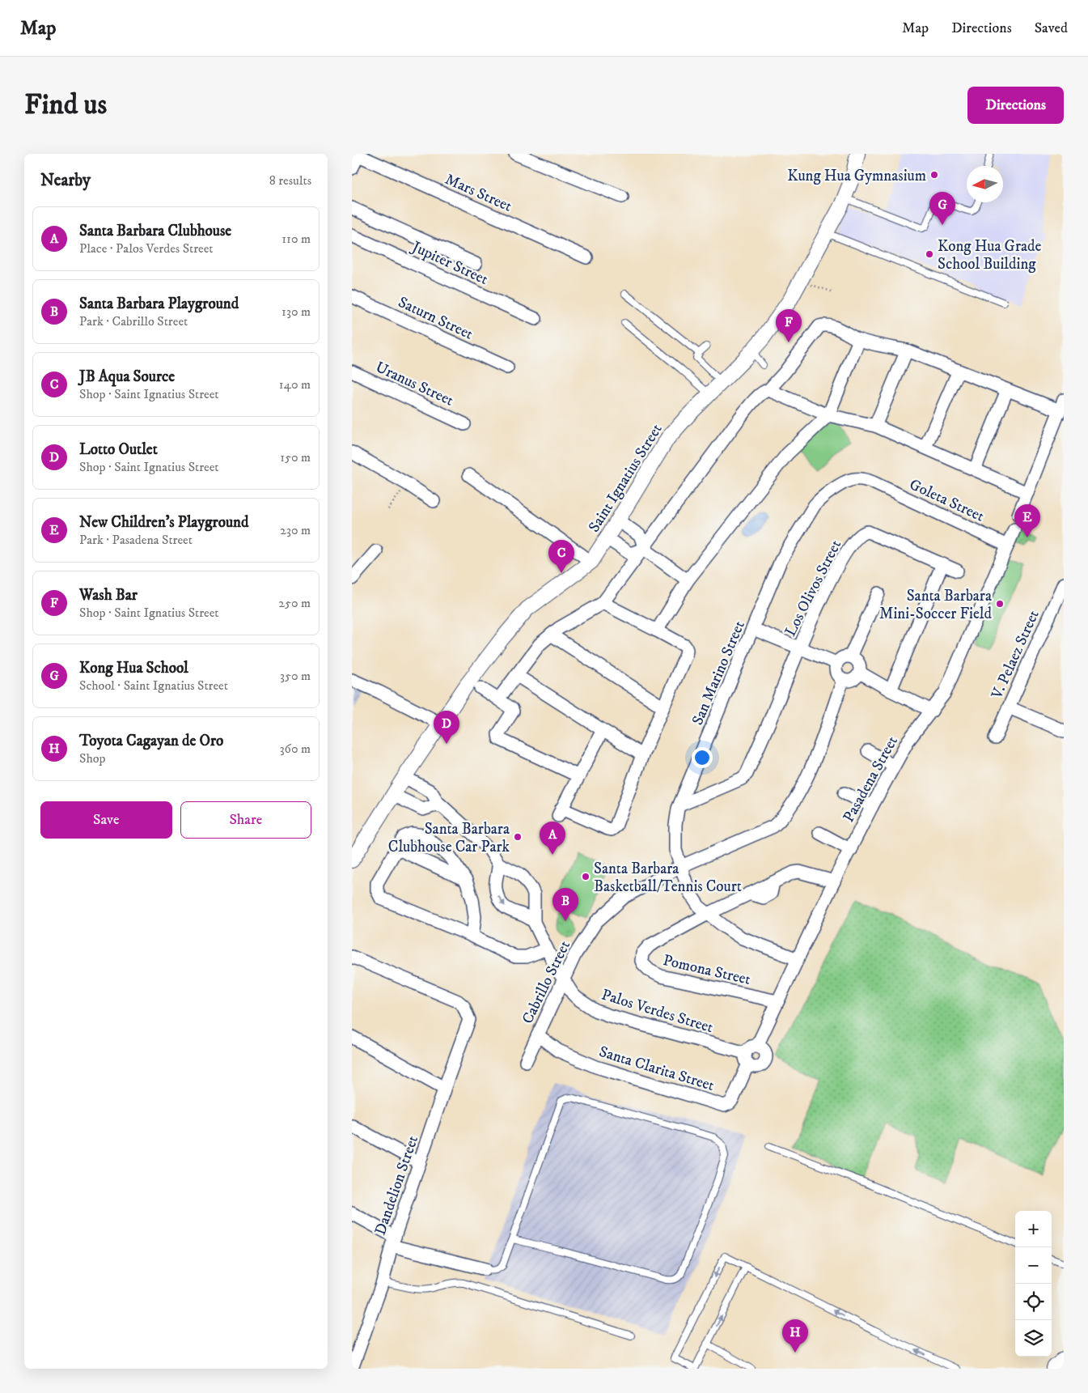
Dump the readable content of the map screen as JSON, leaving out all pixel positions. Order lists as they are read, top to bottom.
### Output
{
  "streets": {
    "street": [
      "Mars Street",
      "Jupiter Street",
      "Saturn Street",
      "Uranus Street",
      "Saint Ignatius Street",
      "Goleta Street",
      "Los Olivos Street",
      "V. Pelaez Street",
      "San Marino Street",
      "Pasadena Street",
      "Pomona Street",
      "Cabrillo Street",
      "Palos Verdes Street",
      "Santa Clarita Street",
      "Dandelion Street"
    ]
  },
  "crossings": [
    ["Saint Ignatius Street", "Palos Verdes Street"],
    ["Goleta Street", "San Marino Street"],
    ["Goleta Street", "Pasadena Street"],
    ["Los Olivos Street", "San Marino Street"],
    ["San Marino Street", "Pasadena Street"],
    ["San Marino Street", "Pomona Street"],
    ["San Marino Street", "Cabrillo Street"],
    ["Pasadena Street", "Pomona Street"],
    ["Pasadena Street", "Palos Verdes Street"],
    ["Pasadena Street", "Santa Clarita Street"],
    ["Cabrillo Street", "Palos Verdes Street"],
    ["Cabrillo Street", "Santa Clarita Street"],
    ["Palos Verdes Street", "Santa Clarita Street"]
  ],
  "places": [
    "Kung Hua Gymnasium",
    "Kong Hua Grade School Building",
    "Santa Barbara Mini-Soccer Field",
    "Santa Barbara Clubhouse Car Park",
    "Santa Barbara Basketball/Tennis Court"
  ],
  "north": "left",
  "page": {
    "header": "Map",
    "nav": ["Map", "Directions", "Saved"],
    "buttons": [
      "Directions",
      ["Save", "Share"]
    ],
    "title": "Find us",
    "heading": ["Nearby", "8 results"],
    "pins": [
      "G",
      "F",
      "E",
      "C",
      "D",
      "A",
      "B",
      "H"
    ],
    "list": [
      {
        "mark": "A",
        "name": "Santa Barbara Clubhouse",
        "note": "Place · Palos Verdes Street",
        "value": "110 m"
      },
      {
        "mark": "B",
        "name": "Santa Barbara Playground",
        "note": "Park · Cabrillo Street",
        "value": "130 m"
      },
      {
        "mark": "C",
        "name": "JB Aqua Source",
        "note": "Shop · Saint Ignatius Street",
        "value": "140 m"
      },
      {
        "mark": "D",
        "name": "Lotto Outlet",
        "note": "Shop · Saint Ignatius Street",
        "value": "150 m"
      },
      {
        "mark": "E",
        "name": "New Children's Playground",
        "note": "Park · Pasadena Street",
        "value": "230 m"
      },
      {
        "mark": "F",
        "name": "Wash Bar",
        "note": "Shop · Saint Ignatius Street",
        "value": "250 m"
      },
      {
        "mark": "G",
        "name": "Kong Hua School",
        "note": "School · Saint Ignatius Street",
        "value": "350 m"
      },
      {
        "mark": "H",
        "name": "Toyota Cagayan de Oro",
        "note": "Shop",
        "value": "360 m"
      }
    ],
    "map_buttons": ["+", "−"]
  }
}
